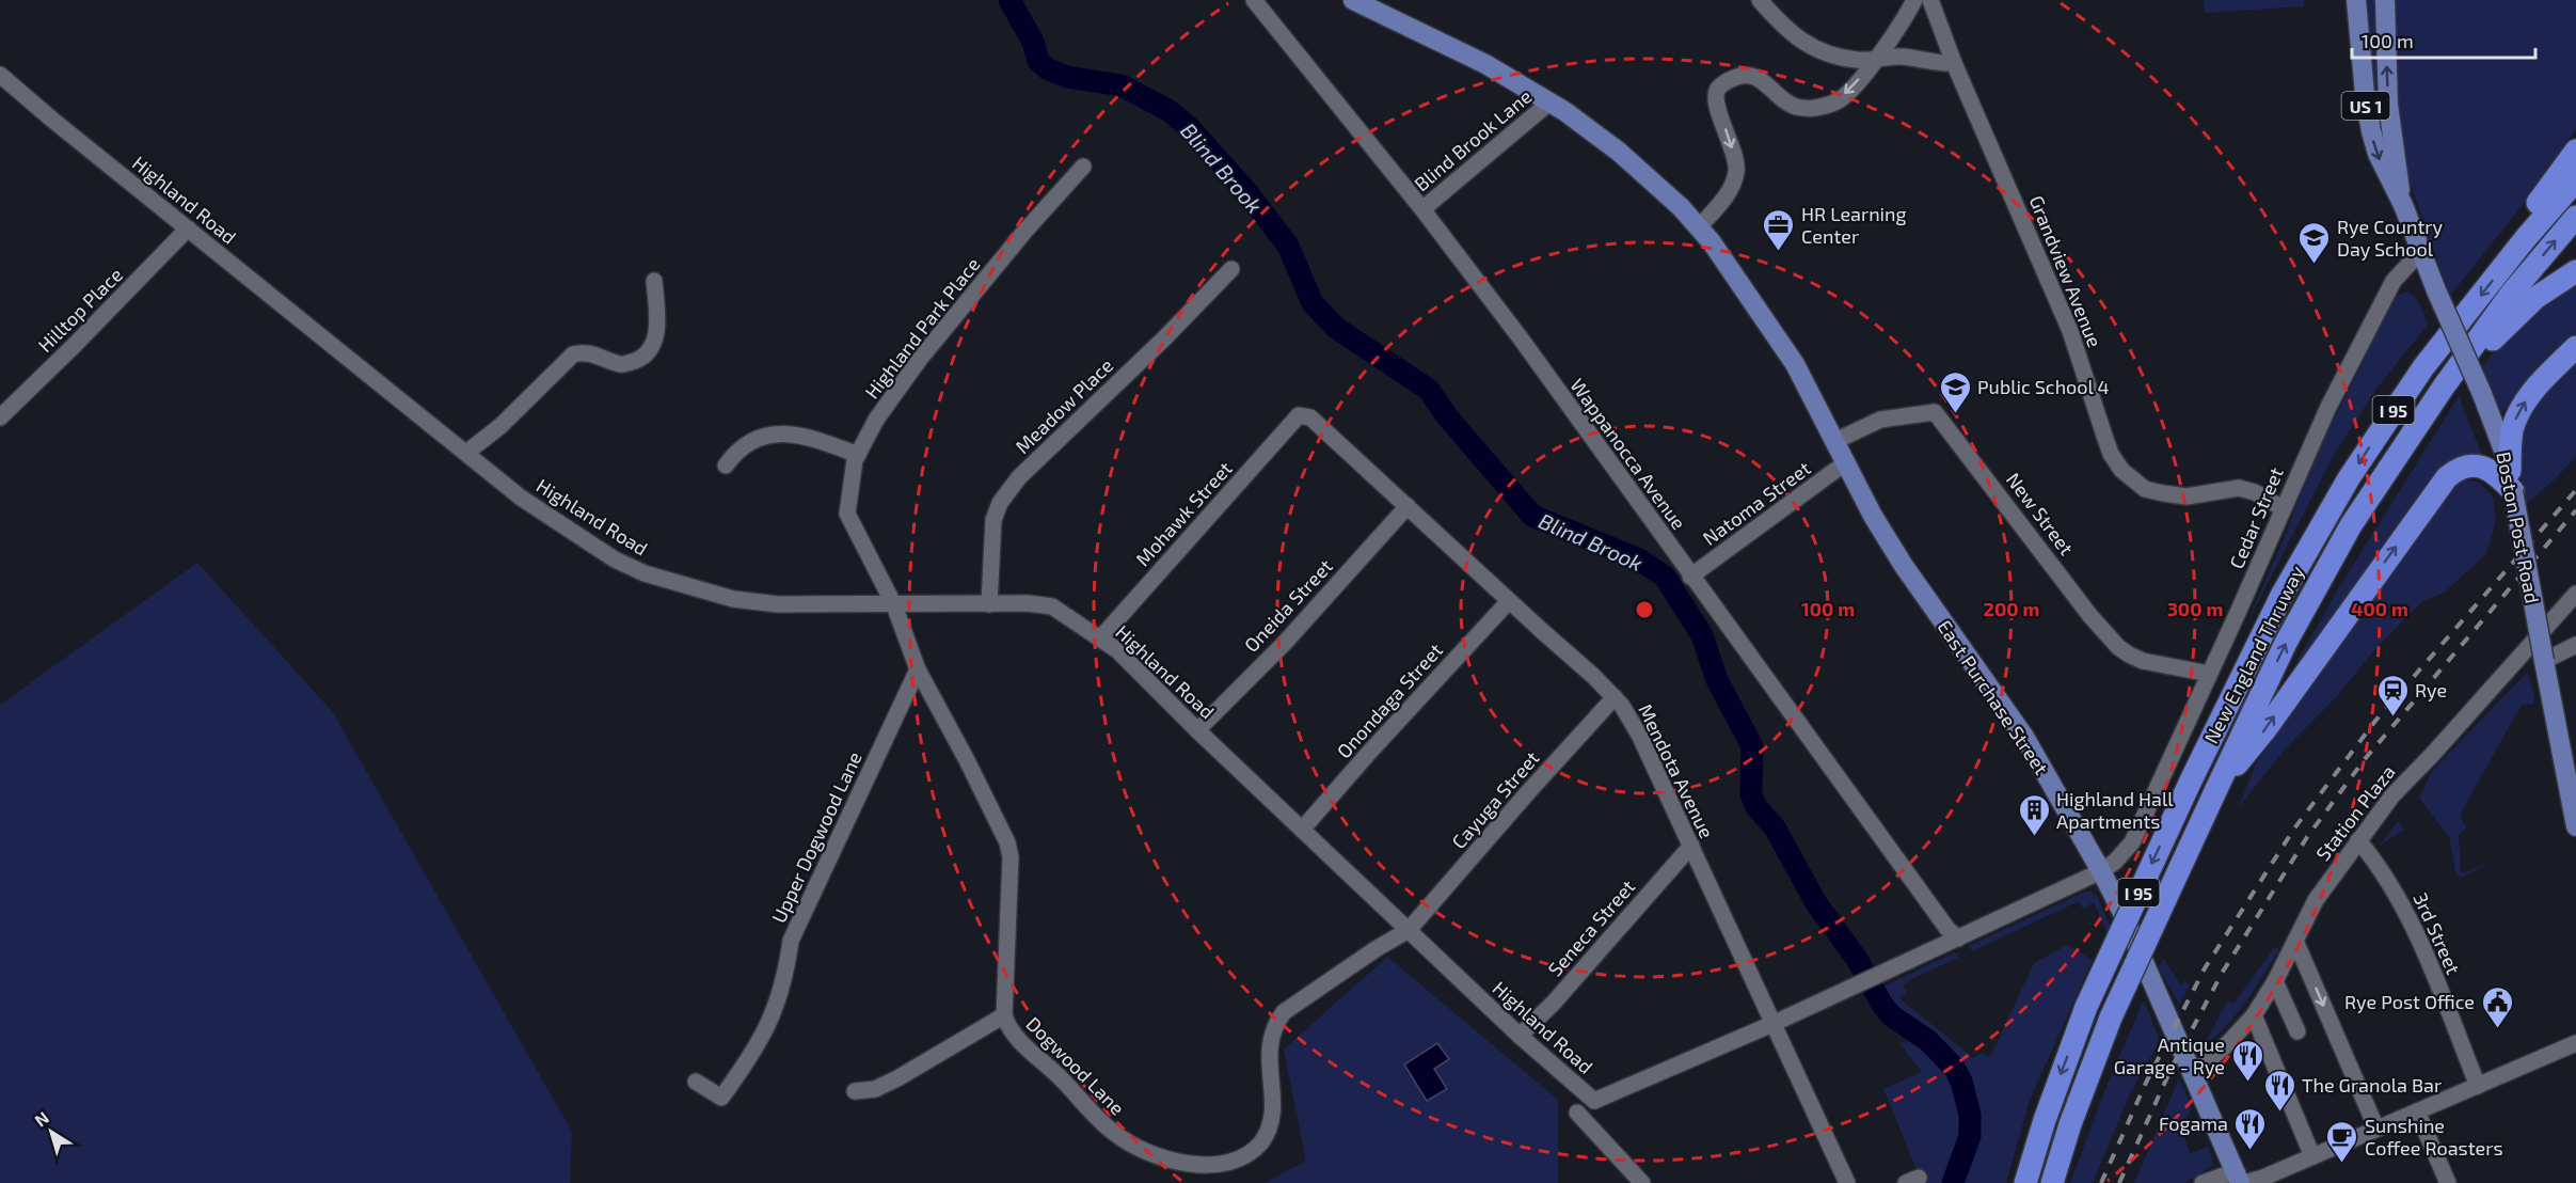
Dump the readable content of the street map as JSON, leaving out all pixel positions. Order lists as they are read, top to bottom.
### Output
{
  "streets": {
    "highway": ["I 95", "New England Thruway"],
    "main road": ["US 1", "Boston Post Road", "East Purchase Street"],
    "street": [
      "Blind Brook Lane",
      "Highland Road",
      "Grandview Avenue",
      "Hilltop Place",
      "Highland Park Place",
      "Meadow Place",
      "Wappanocca Avenue",
      "Natoma Street",
      "Mohawk Street",
      "New Street",
      "Cedar Street",
      "Oneida Street",
      "Onondaga Street",
      "Mendota Avenue",
      "Cayuga Street",
      "Station Plaza",
      "Upper Dogwood Lane",
      "Seneca Street",
      "3rd Street",
      "Dogwood Lane"
    ]
  },
  "crossings": [
    ["Blind Brook Lane", "Wappanocca Avenue"],
    ["Highland Road", "Hilltop Place"],
    ["Highland Road", "Highland Park Place"],
    ["Highland Road", "Meadow Place"],
    ["Highland Road", "Wappanocca Avenue"],
    ["Highland Road", "Mohawk Street"],
    ["Highland Road", "Cedar Street"],
    ["Highland Road", "Oneida Street"],
    ["Highland Road", "East Purchase Street"],
    ["Highland Road", "Onondaga Street"],
    ["Highland Road", "Mendota Avenue"],
    ["Highland Road", "Cayuga Street"],
    ["Highland Road", "Seneca Street"],
    ["Highland Road", "Dogwood Lane"],
    ["Grandview Avenue", "Cedar Street"],
    ["Highland Park Place", "Dogwood Lane"],
    ["Wappanocca Avenue", "Natoma Street"],
    ["Natoma Street", "East Purchase Street"],
    ["Mohawk Street", "Mendota Avenue"],
    ["New Street", "Cedar Street"],
    ["New Street", "East Purchase Street"],
    ["Cedar Street", "Boston Post Road"],
    ["Cedar Street", "East Purchase Street"],
    ["Oneida Street", "Mendota Avenue"],
    ["East Purchase Street", "Station Plaza"],
    ["Onondaga Street", "Mendota Avenue"],
    ["Mendota Avenue", "Cayuga Street"],
    ["Mendota Avenue", "Seneca Street"],
    ["Cayuga Street", "Dogwood Lane"],
    ["Station Plaza", "3rd Street"],
    ["Upper Dogwood Lane", "Dogwood Lane"]
  ],
  "water": ["Blind Brook"],
  "places": {
    "office": ["HR Learning Center"],
    "school or university": ["Rye Country Day School", "Public School 4"],
    "station": ["Rye"],
    "building": ["Highland Hall Apartments"],
    "public building": ["Rye Post Office"],
    "restaurant": ["Antique Garage - Rye", "The Granola Bar", "Fogama"],
    "cafe": ["Sunshine Coffee Roasters"]
  },
  "scale_bar": "100 m",
  "north": "top left",
  "rings": [
    "100 m",
    "200 m",
    "300 m",
    "400 m"
  ]
}
